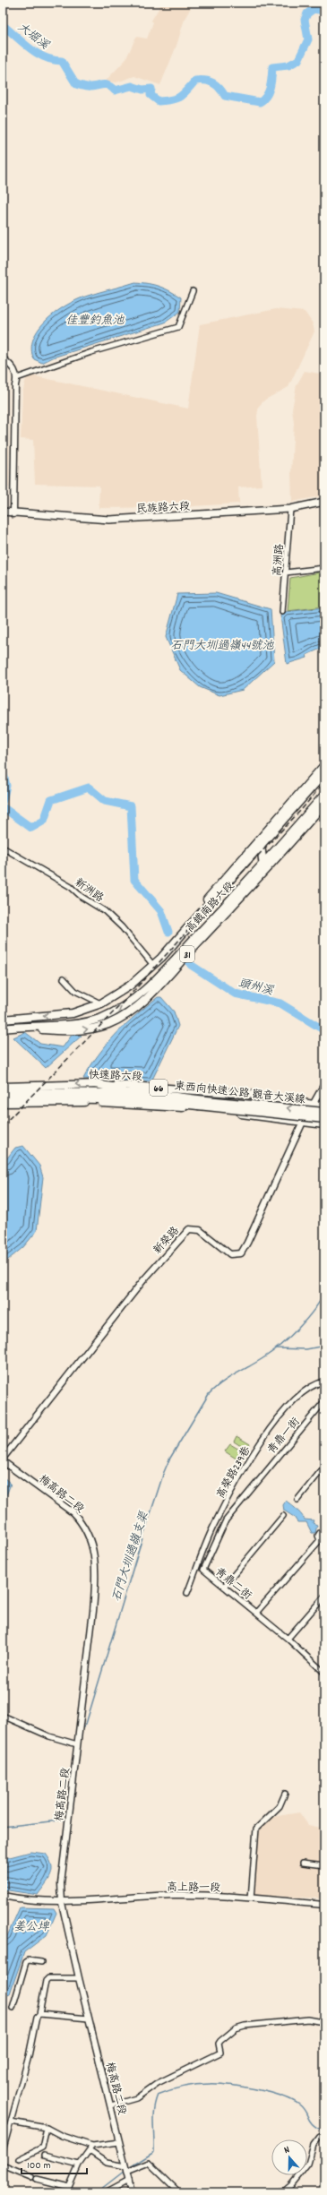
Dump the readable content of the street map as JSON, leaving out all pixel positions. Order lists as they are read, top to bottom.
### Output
{
  "streets": {
    "main road": [
      "民族路六段",
      "高鐵南路六段",
      "31",
      "快速路六段",
      "66",
      "東西向快速公路 觀音大溪線"
    ],
    "street": [
      "高洲路",
      "新洲路",
      "新榮路",
      "青鼎一街",
      "高榮路239巷",
      "梅高路二段",
      "青鼎二街",
      "高上路一段"
    ]
  },
  "crossings": [
    ["民族路六段", "高洲路"],
    ["新洲路", "高鐵南路六段"],
    ["快速路六段", "66"],
    ["快速路六段", "新榮路"],
    ["66", "新榮路"],
    ["新榮路", "梅高路二段"],
    ["青鼎一街", "青鼎二街"],
    ["梅高路二段", "高上路一段"]
  ],
  "water": [
    "大堀溪",
    "佳豐釣魚池",
    "石門大圳過嶺44號池",
    "頭州溪",
    "石門大圳過嶺支渠",
    "姜公埤"
  ],
  "scale_bar": "100 m",
  "north": "top"
}
